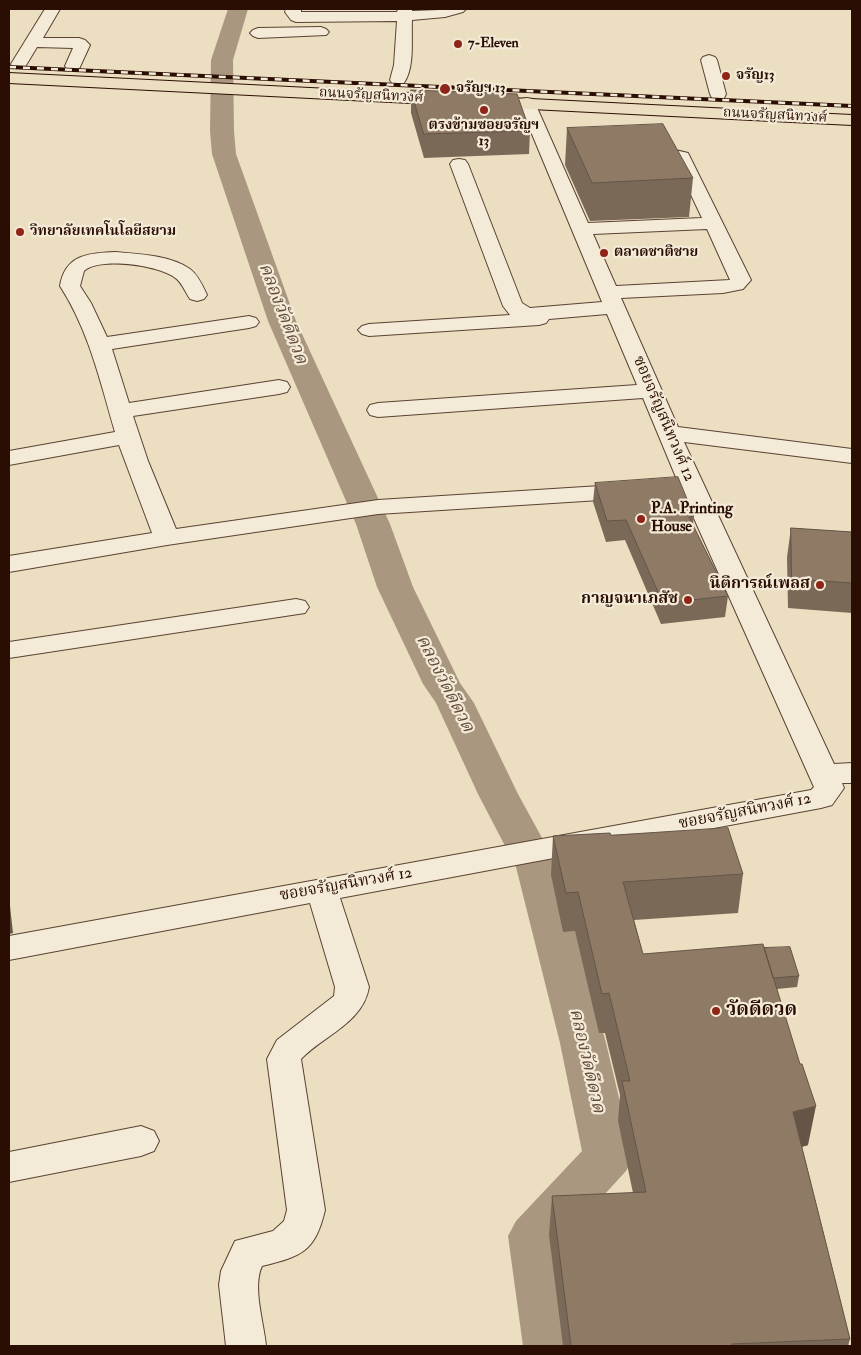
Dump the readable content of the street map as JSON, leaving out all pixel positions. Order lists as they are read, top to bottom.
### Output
{
  "streets": {
    "main road": ["ถนนจรัญสนิทวงศ์"],
    "street": ["ซอยจรัญสนิทวงศ์ 12"]
  },
  "crossings": [
    ["ถนนจรัญสนิทวงศ์", "ซอยจรัญสนิทวงศ์ 12"]
  ],
  "water": ["คลองวัดดีดวด"],
  "places": [
    "7-Eleven",
    "จรัญ13",
    "จรัญฯ 13",
    "ตรงข้ามซอยจรัญฯ 13",
    "วิทยาลัยเทคโนโลยีสยาม",
    "ตลาดชาติชาย",
    "P.A. Printing House",
    "นิติการณ์เพลส",
    "กาญจนาเภสัช",
    "วัดดีดวด"
  ]
}
